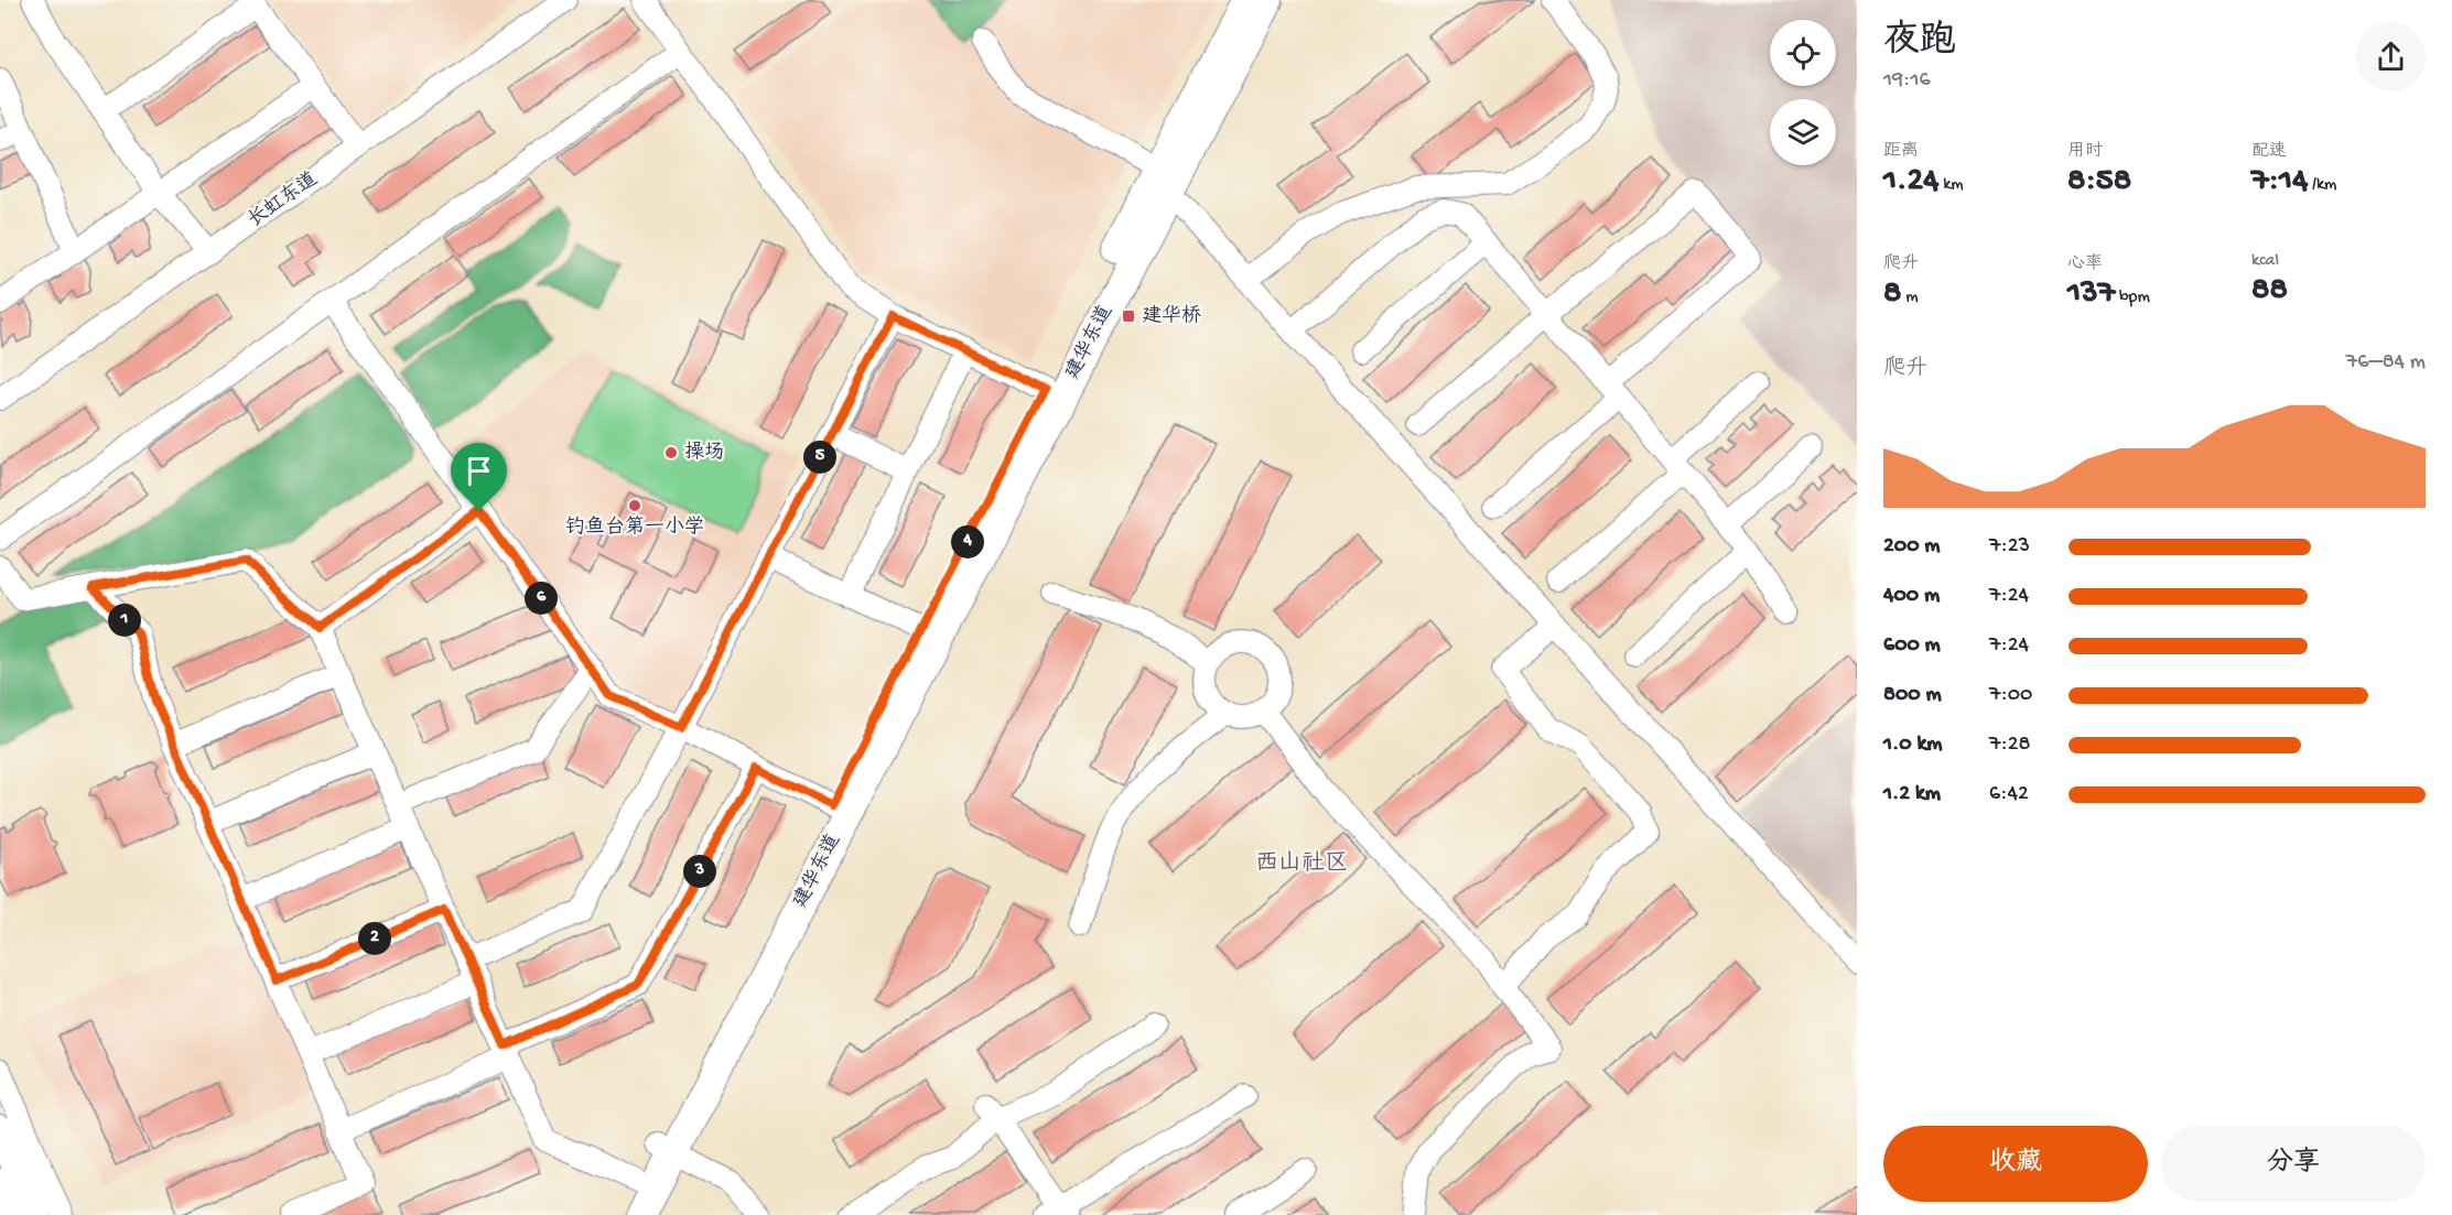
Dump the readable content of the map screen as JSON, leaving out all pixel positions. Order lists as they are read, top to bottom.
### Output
{
  "streets": {
    "main road": ["建华东道"],
    "street": ["长虹东道"]
  },
  "districts": ["西山社区"],
  "places": {
    "transit": ["建华桥"],
    "other": ["操场", "钓鱼台第一小学"]
  },
  "page": {
    "heading": ["夜跑", "19:16"],
    "stats": [
      ["距离", "1.24 km"],
      ["用时", "8:58"],
      ["配速", "7:14 /km"],
      ["爬升", "8 m"],
      ["心率", "137 bpm"],
      ["kcal", "88"]
    ],
    "chart": ["爬升", "76–84 m"],
    "pins": [
      "5",
      "4",
      "6",
      "1",
      "3",
      "2"
    ],
    "list": [
      {
        "name": "200 m",
        "note": "7:23"
      },
      {
        "name": "400 m",
        "note": "7:24"
      },
      {
        "name": "600 m",
        "note": "7:24"
      },
      {
        "name": "800 m",
        "note": "7:00"
      },
      {
        "name": "1.0 km",
        "note": "7:28"
      },
      {
        "name": "1.2 km",
        "note": "6:42"
      }
    ],
    "buttons": ["收藏", "分享"]
  }
}
